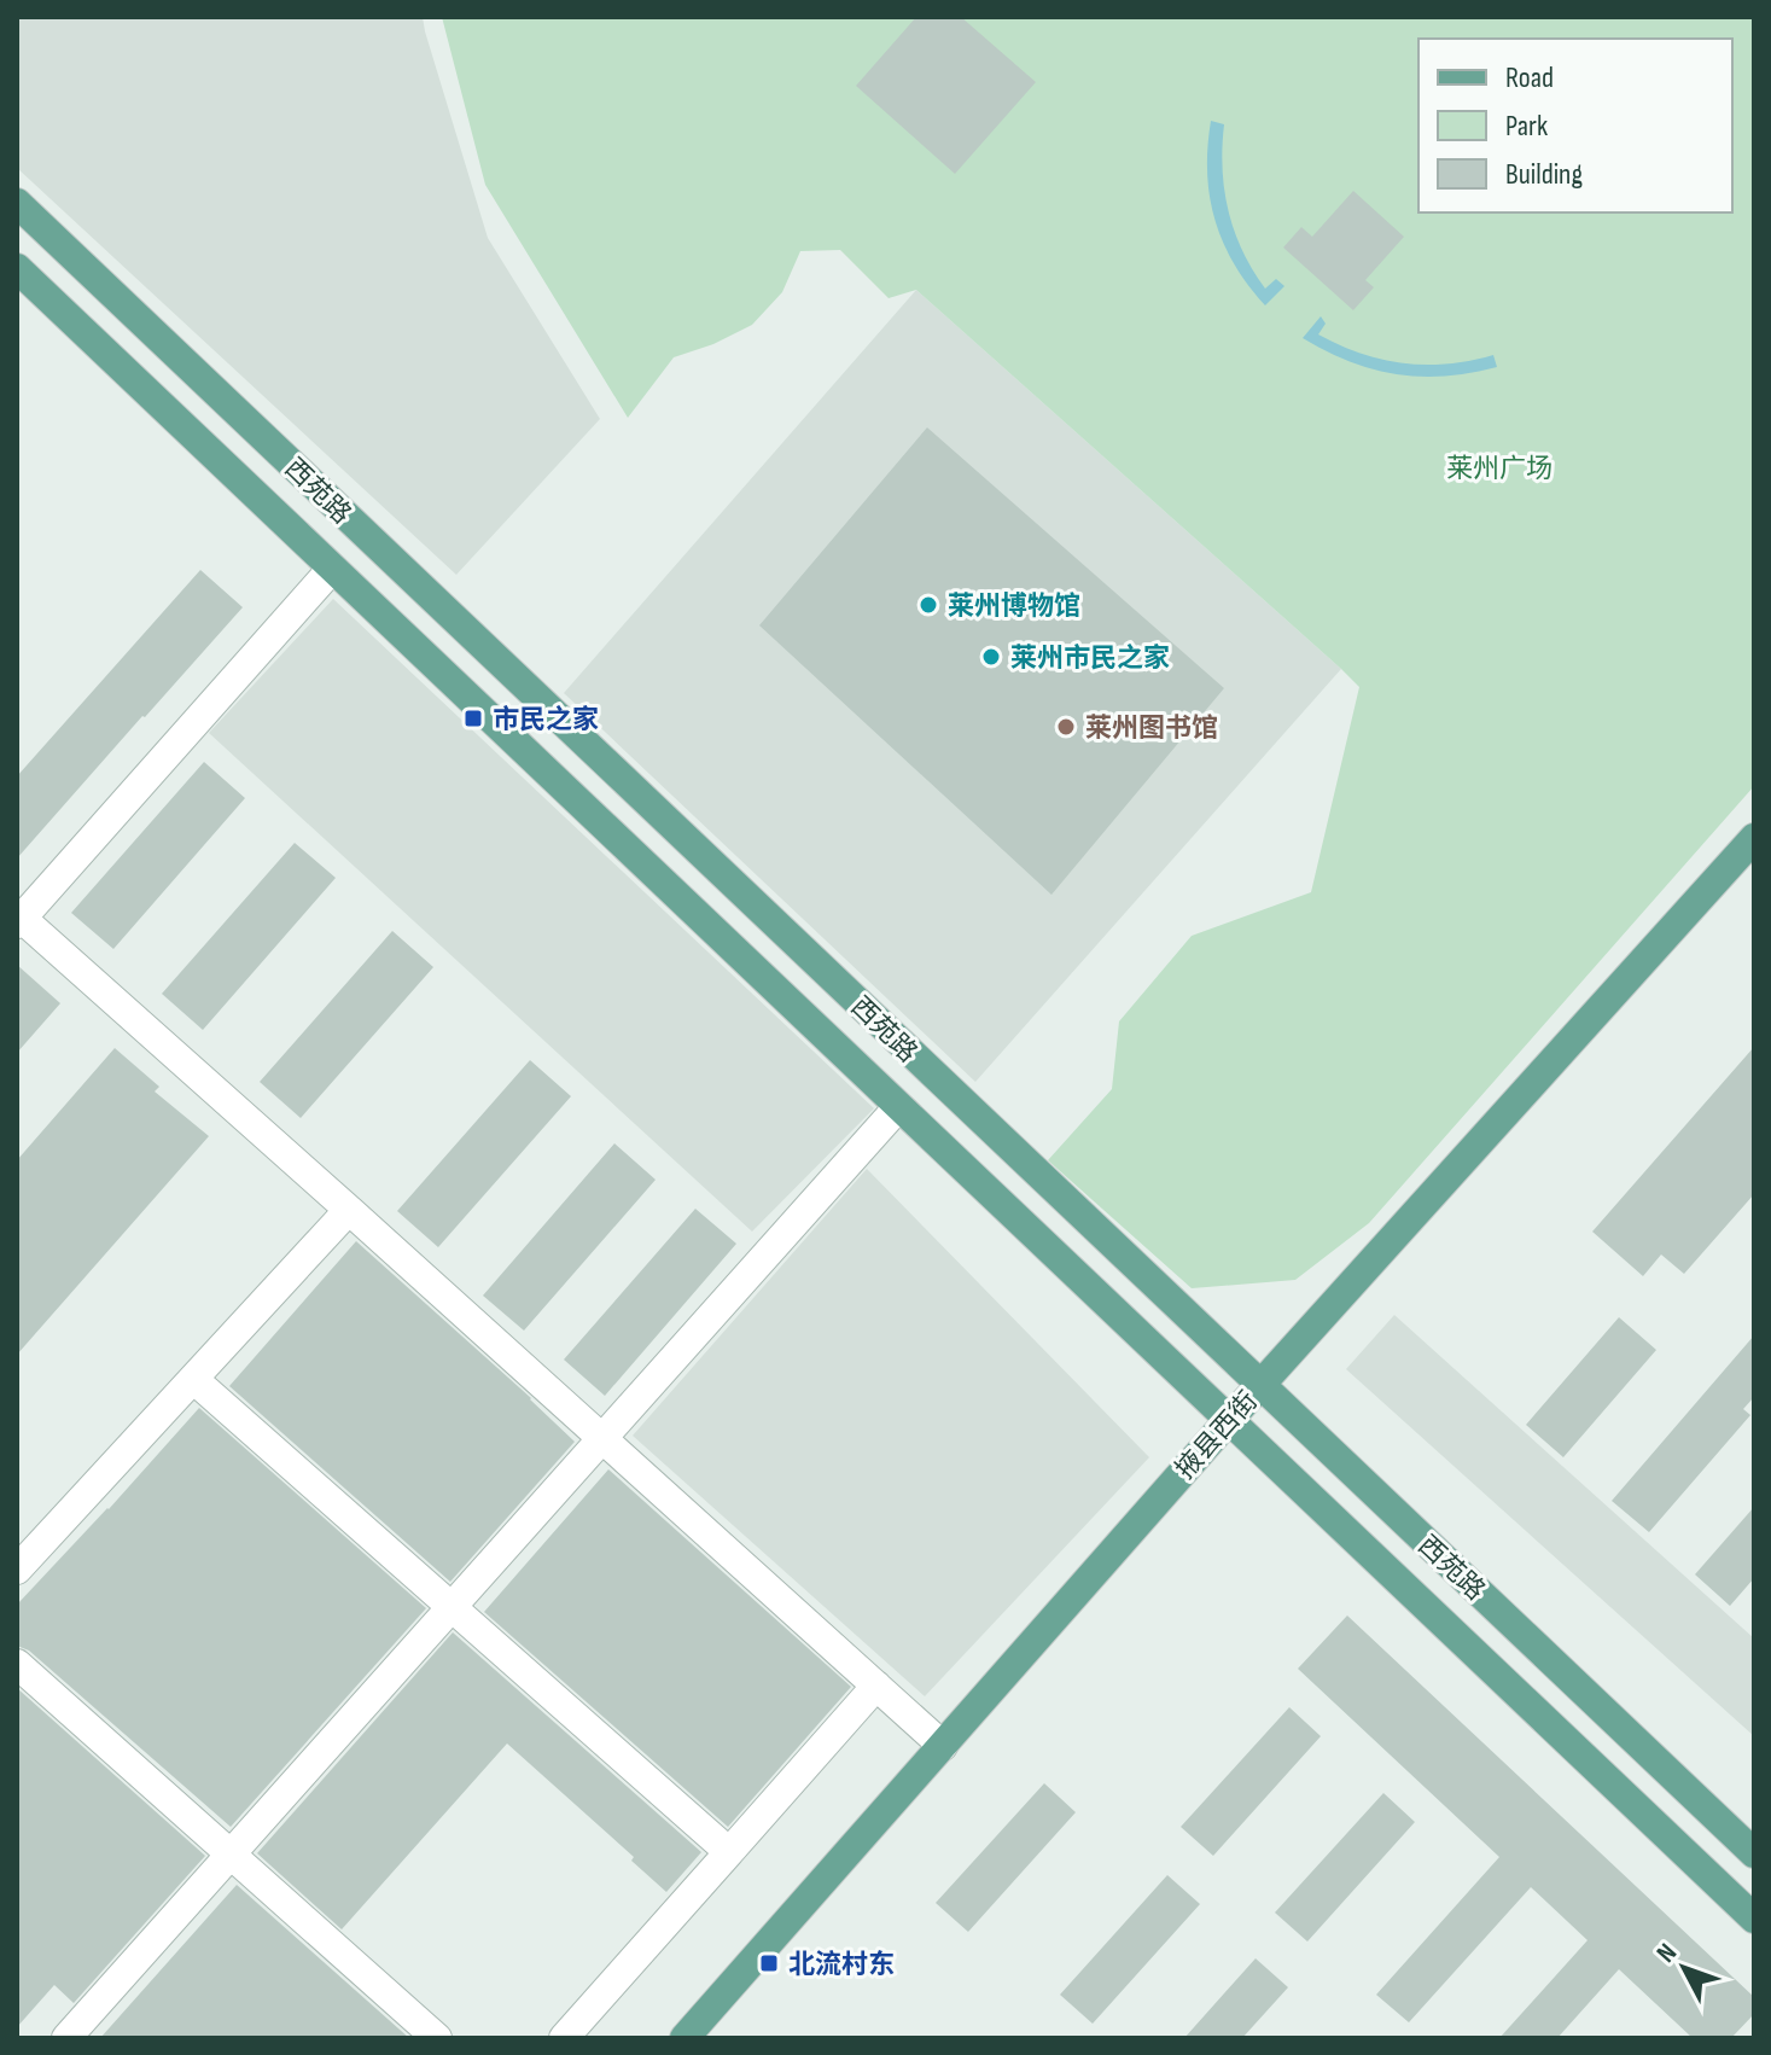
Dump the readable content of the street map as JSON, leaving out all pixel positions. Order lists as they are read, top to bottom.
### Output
{
  "streets": {
    "main road": ["西苑路", "掖县西街"]
  },
  "crossings": [
    ["西苑路", "掖县西街"]
  ],
  "parks": ["莱州广场"],
  "places": {
    "other": ["莱州博物馆", "莱州市民之家", "莱州图书馆"],
    "transit": ["市民之家", "北流村东"]
  },
  "legend": ["Road", "Park", "Building"],
  "north": "top left"
}
